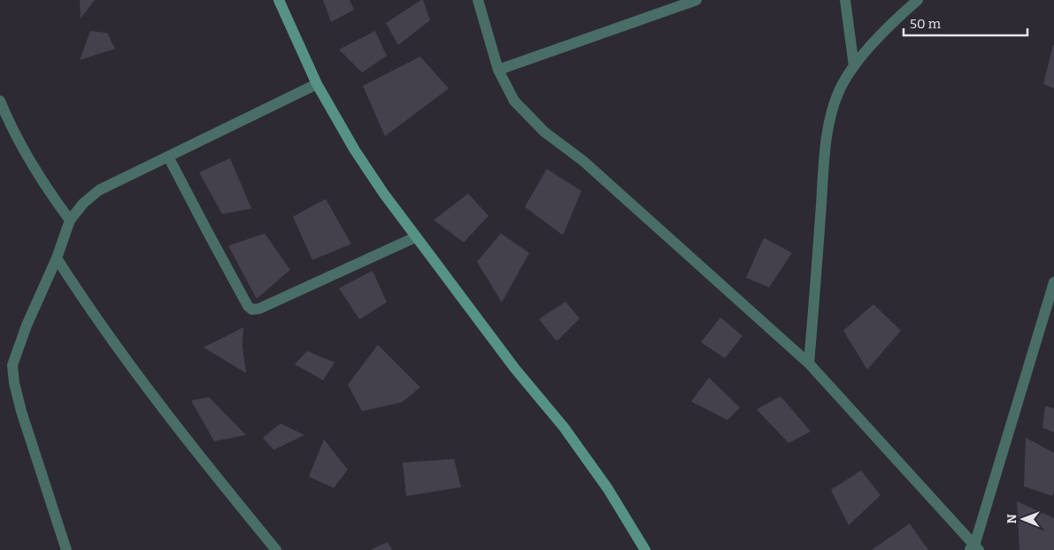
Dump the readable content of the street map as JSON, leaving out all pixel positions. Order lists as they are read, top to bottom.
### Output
{
  "scale_bar": "50 m",
  "north": "left"
}
